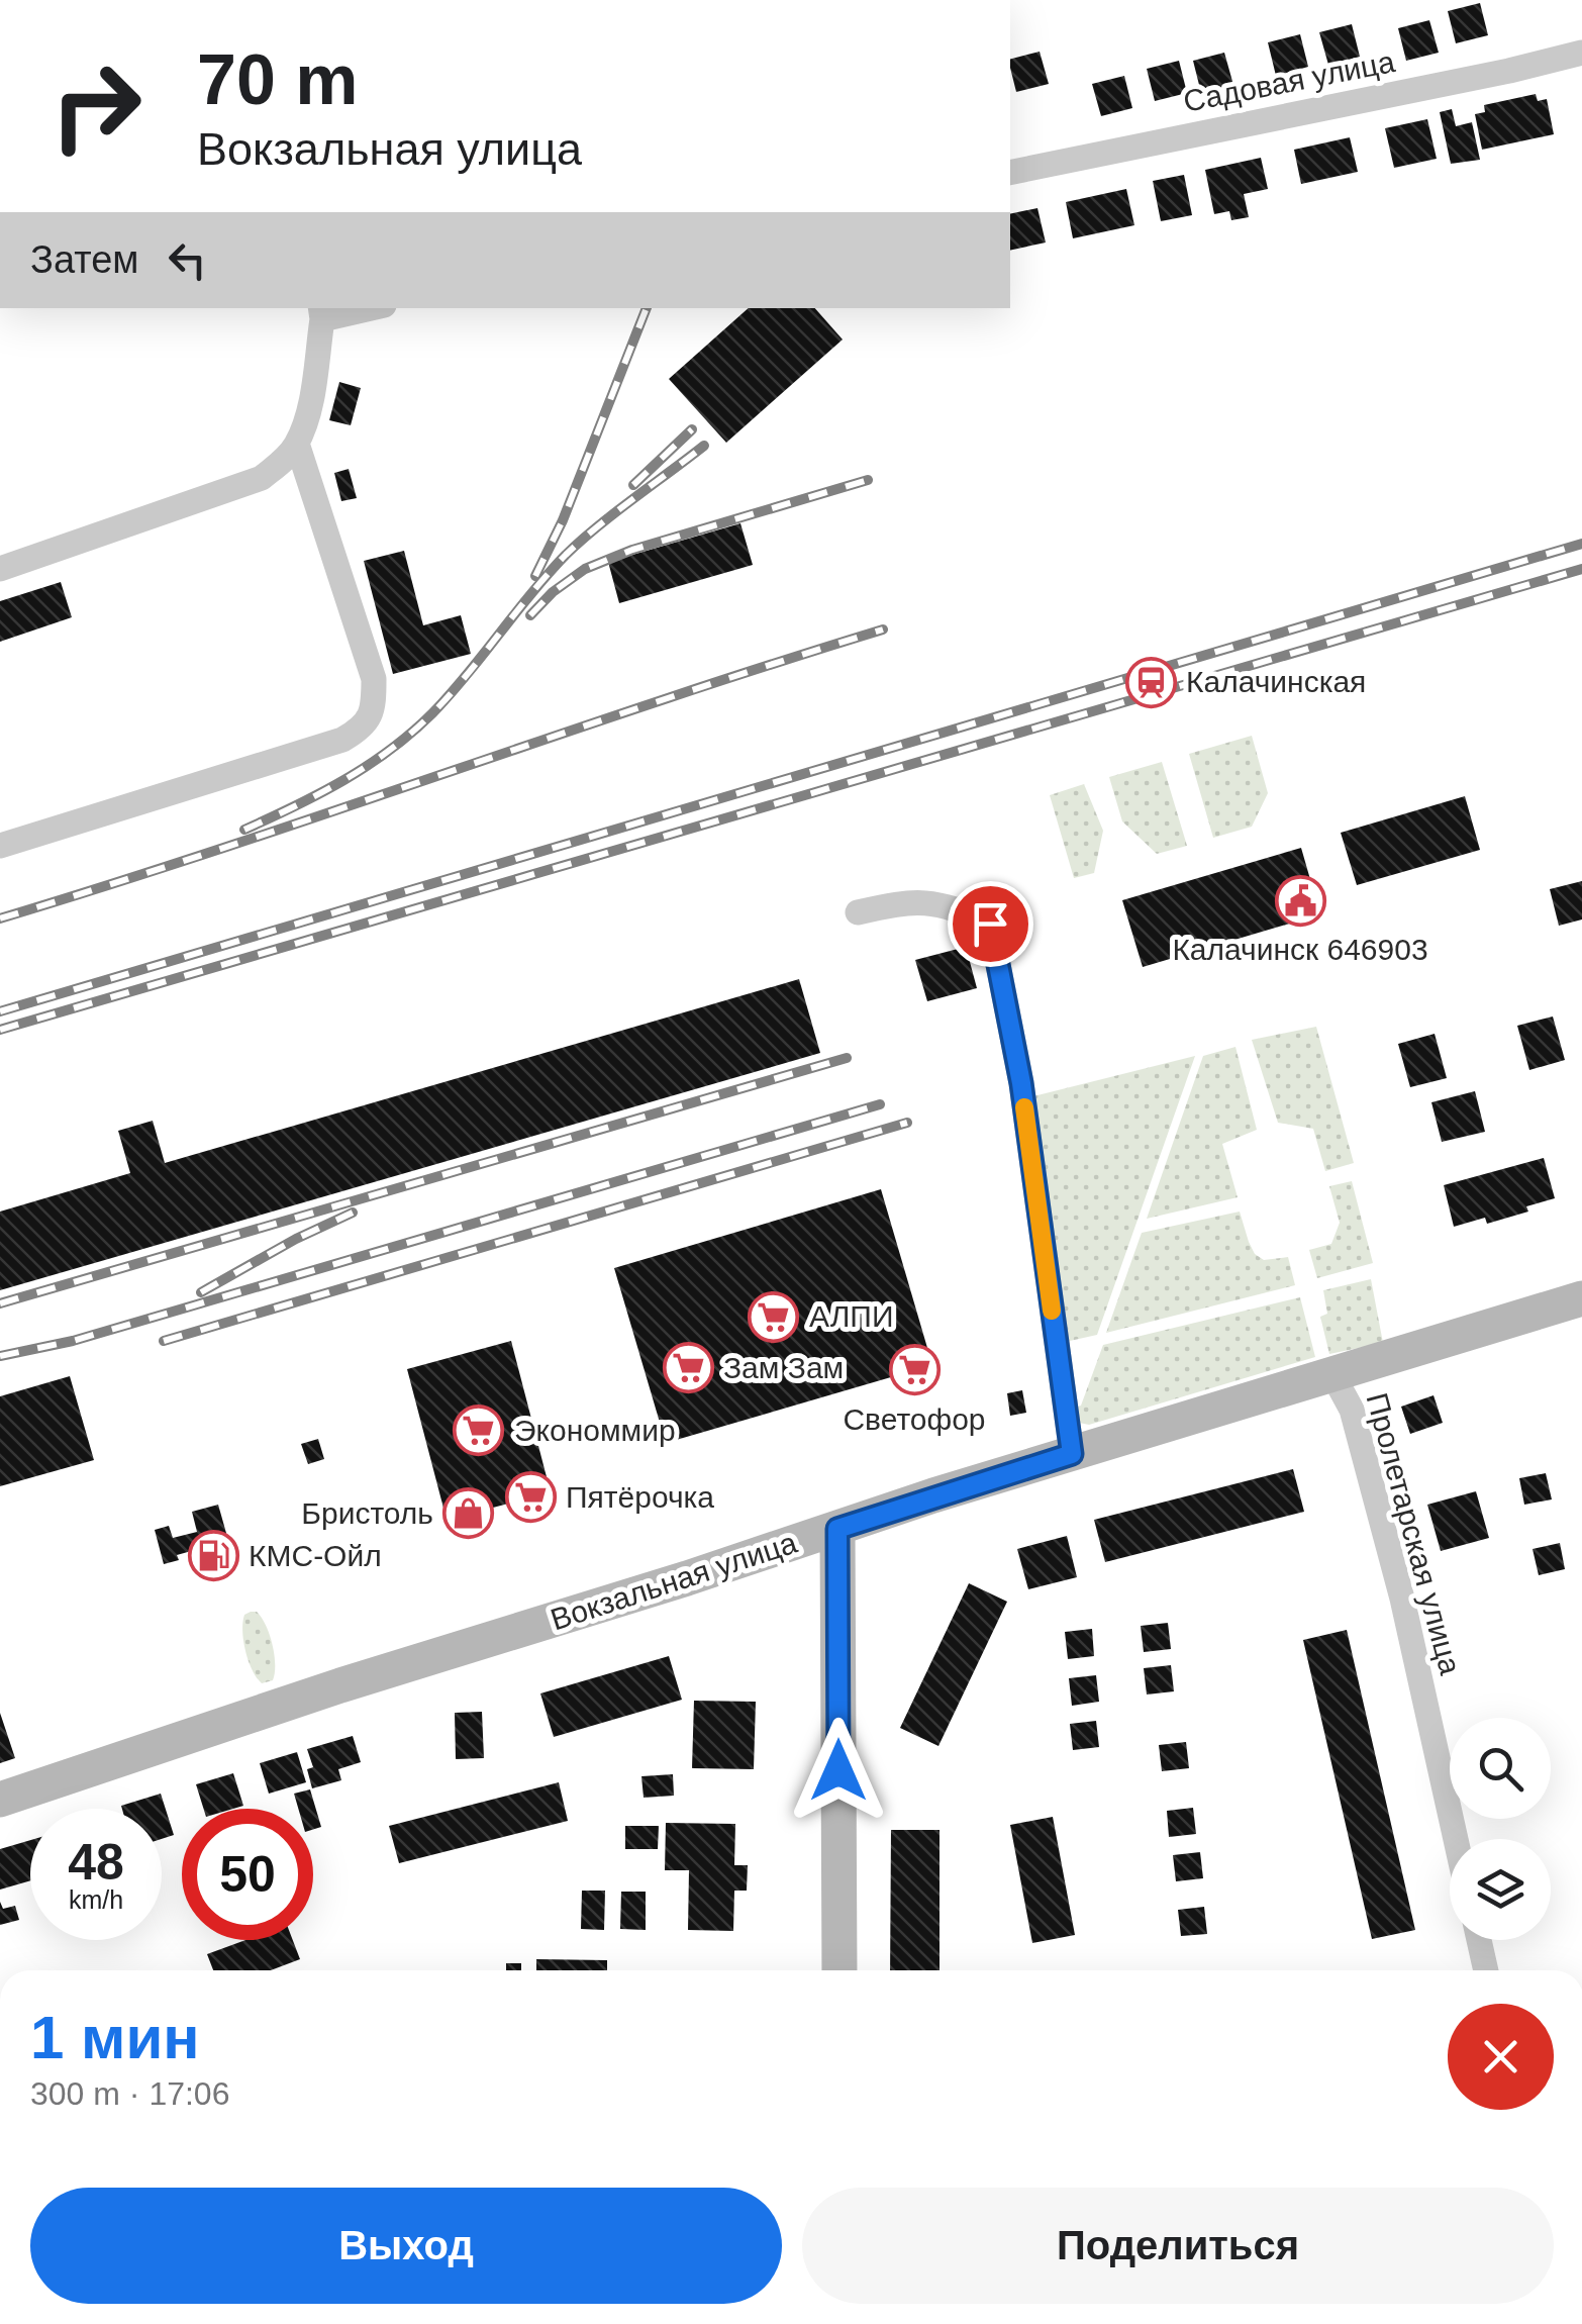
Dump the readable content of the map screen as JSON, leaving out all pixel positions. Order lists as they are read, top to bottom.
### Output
{
  "streets": {
    "main road": ["Вокзальная улица"],
    "street": ["Садовая улица", "Пролетарская улица"]
  },
  "crossings": [
    ["Пролетарская улица", "Вокзальная улица"]
  ],
  "places": {
    "station": ["Калачинская"],
    "public building": ["Калачинск 646903"],
    "supermarket": [
      "АЛПИ",
      "Зам Зам",
      "Светофор",
      "Экономмир",
      "Пятёрочка"
    ],
    "shop": ["Бристоль"],
    "fuel station": ["КМС-Ойл"]
  },
  "page": {
    "turn": ["70 m", "Вокзальная улица"],
    "then": "Затем",
    "speed": "48 km/h",
    "limit": "50",
    "heading": ["1 мин", "300 m · 17:06"],
    "buttons": ["Выход", "Поделиться"]
  }
}
